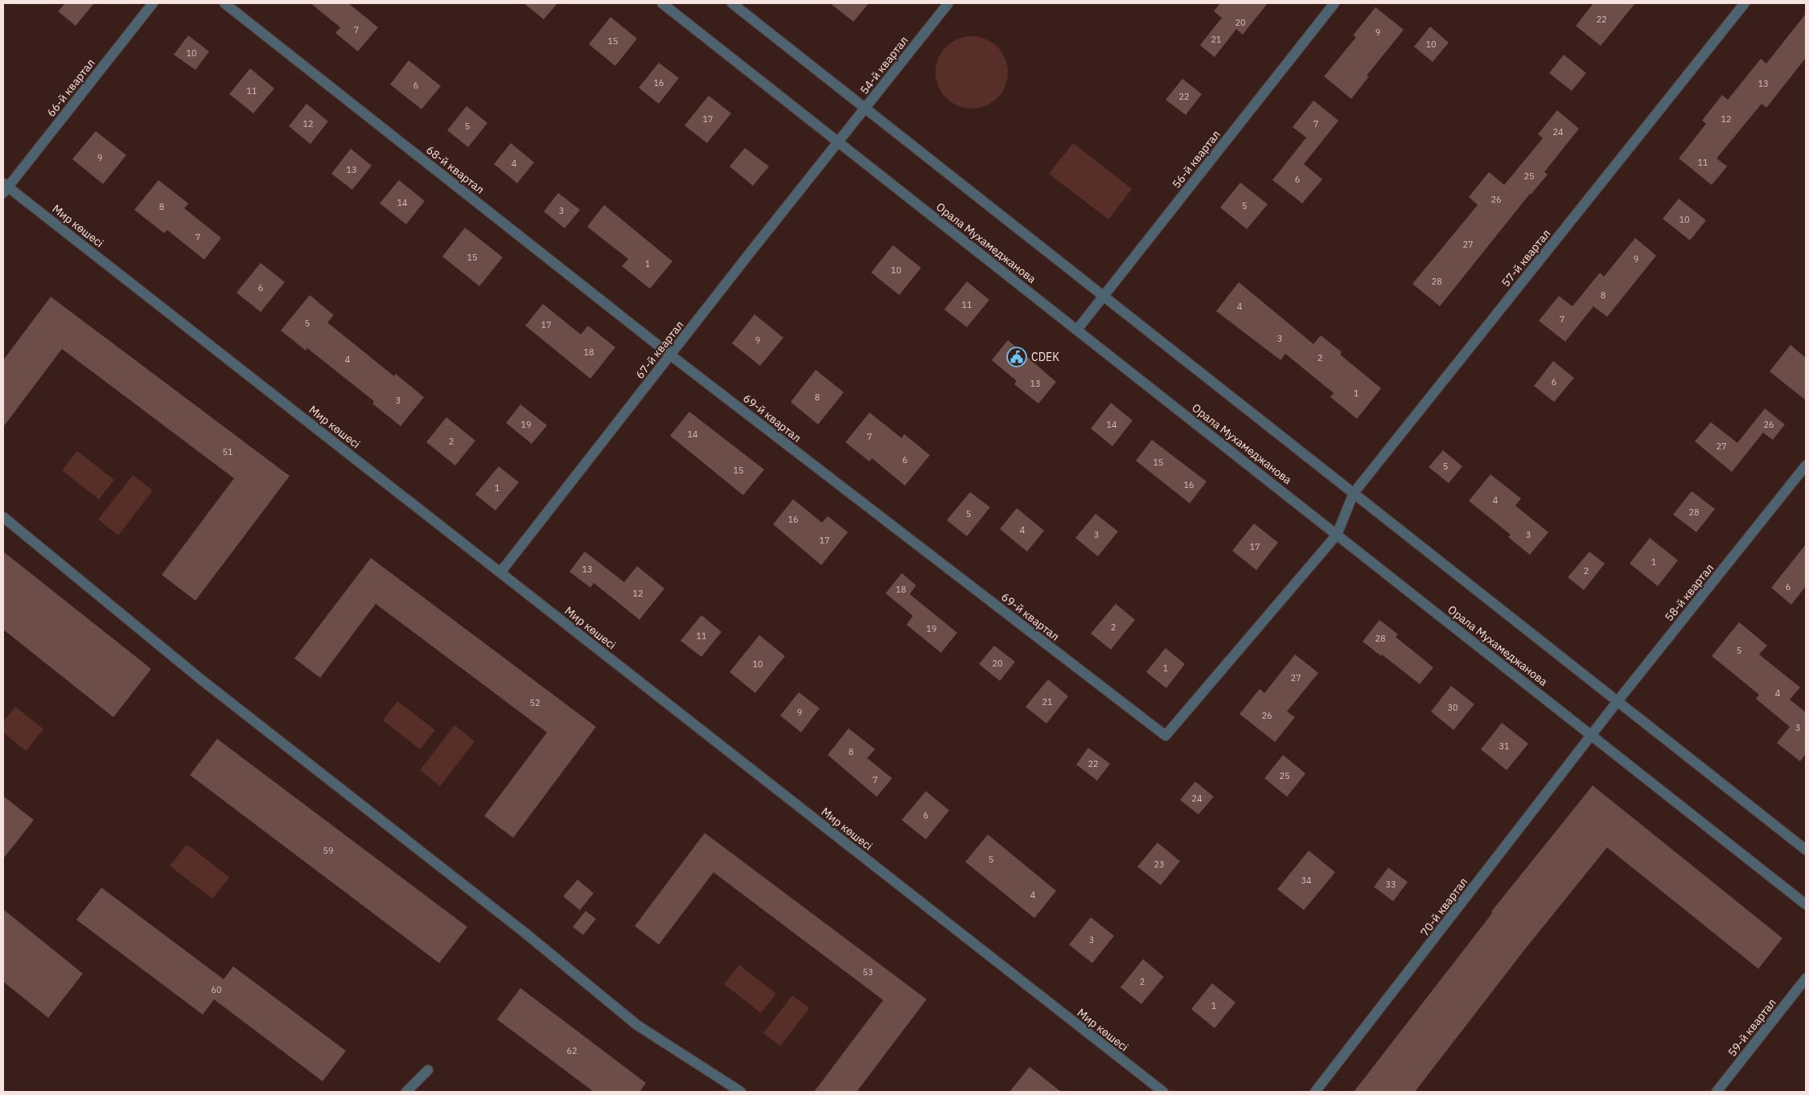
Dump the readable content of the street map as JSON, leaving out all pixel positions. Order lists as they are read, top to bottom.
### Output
{
  "streets": {
    "street": [
      "54-й квартал",
      "66-й квартал",
      "56-й квартал",
      "68-й квартал",
      "Мир көшесі",
      "Орала Мухамеджанова",
      "57-й квартал",
      "67-й квартал",
      "69-й квартал",
      "58-й квартал",
      "70-й квартал",
      "59-й квартал"
    ]
  },
  "crossings": [
    ["54-й квартал", "Орала Мухамеджанова"],
    ["54-й квартал", "67-й квартал"],
    ["66-й квартал", "Мир көшесі"],
    ["56-й квартал", "Орала Мухамеджанова"],
    ["68-й квартал", "67-й квартал"],
    ["68-й квартал", "69-й квартал"],
    ["Мир көшесі", "67-й квартал"],
    ["Орала Мухамеджанова", "57-й квартал"],
    ["Орала Мухамеджанова", "67-й квартал"],
    ["Орала Мухамеджанова", "69-й квартал"],
    ["Орала Мухамеджанова", "58-й квартал"],
    ["Орала Мухамеджанова", "70-й квартал"],
    ["57-й квартал", "69-й квартал"],
    ["67-й квартал", "69-й квартал"],
    ["58-й квартал", "70-й квартал"]
  ],
  "places": {
    "public building": ["CDEK"]
  },
  "house_numbers": [
    "22",
    "20",
    "7",
    "9",
    "21",
    "15",
    "10",
    "10",
    "16",
    "13",
    "6",
    "11",
    "22",
    "17",
    "12",
    "12",
    "7",
    "5",
    "24",
    "9",
    "11",
    "4",
    "13",
    "25",
    "6",
    "26",
    "14",
    "5",
    "8",
    "3",
    "10",
    "7",
    "27",
    "15",
    "9",
    "1",
    "10",
    "28",
    "6",
    "8",
    "11",
    "4",
    "7",
    "5",
    "17",
    "3",
    "9",
    "18",
    "2",
    "4",
    "6",
    "13",
    "1",
    "8",
    "3",
    "19",
    "14",
    "26",
    "14",
    "7",
    "2",
    "27",
    "51",
    "6",
    "15",
    "5",
    "15",
    "16",
    "1",
    "4",
    "28",
    "5",
    "16",
    "4",
    "3",
    "3",
    "17",
    "17",
    "1",
    "13",
    "2",
    "6",
    "18",
    "12",
    "2",
    "19",
    "11",
    "28",
    "5",
    "20",
    "10",
    "1",
    "27",
    "4",
    "21",
    "52",
    "30",
    "9",
    "26",
    "3",
    "31",
    "8",
    "22",
    "25",
    "7",
    "24",
    "6",
    "59",
    "5",
    "23",
    "34",
    "33",
    "4",
    "3",
    "53",
    "2",
    "60",
    "1",
    "62"
  ]
}
